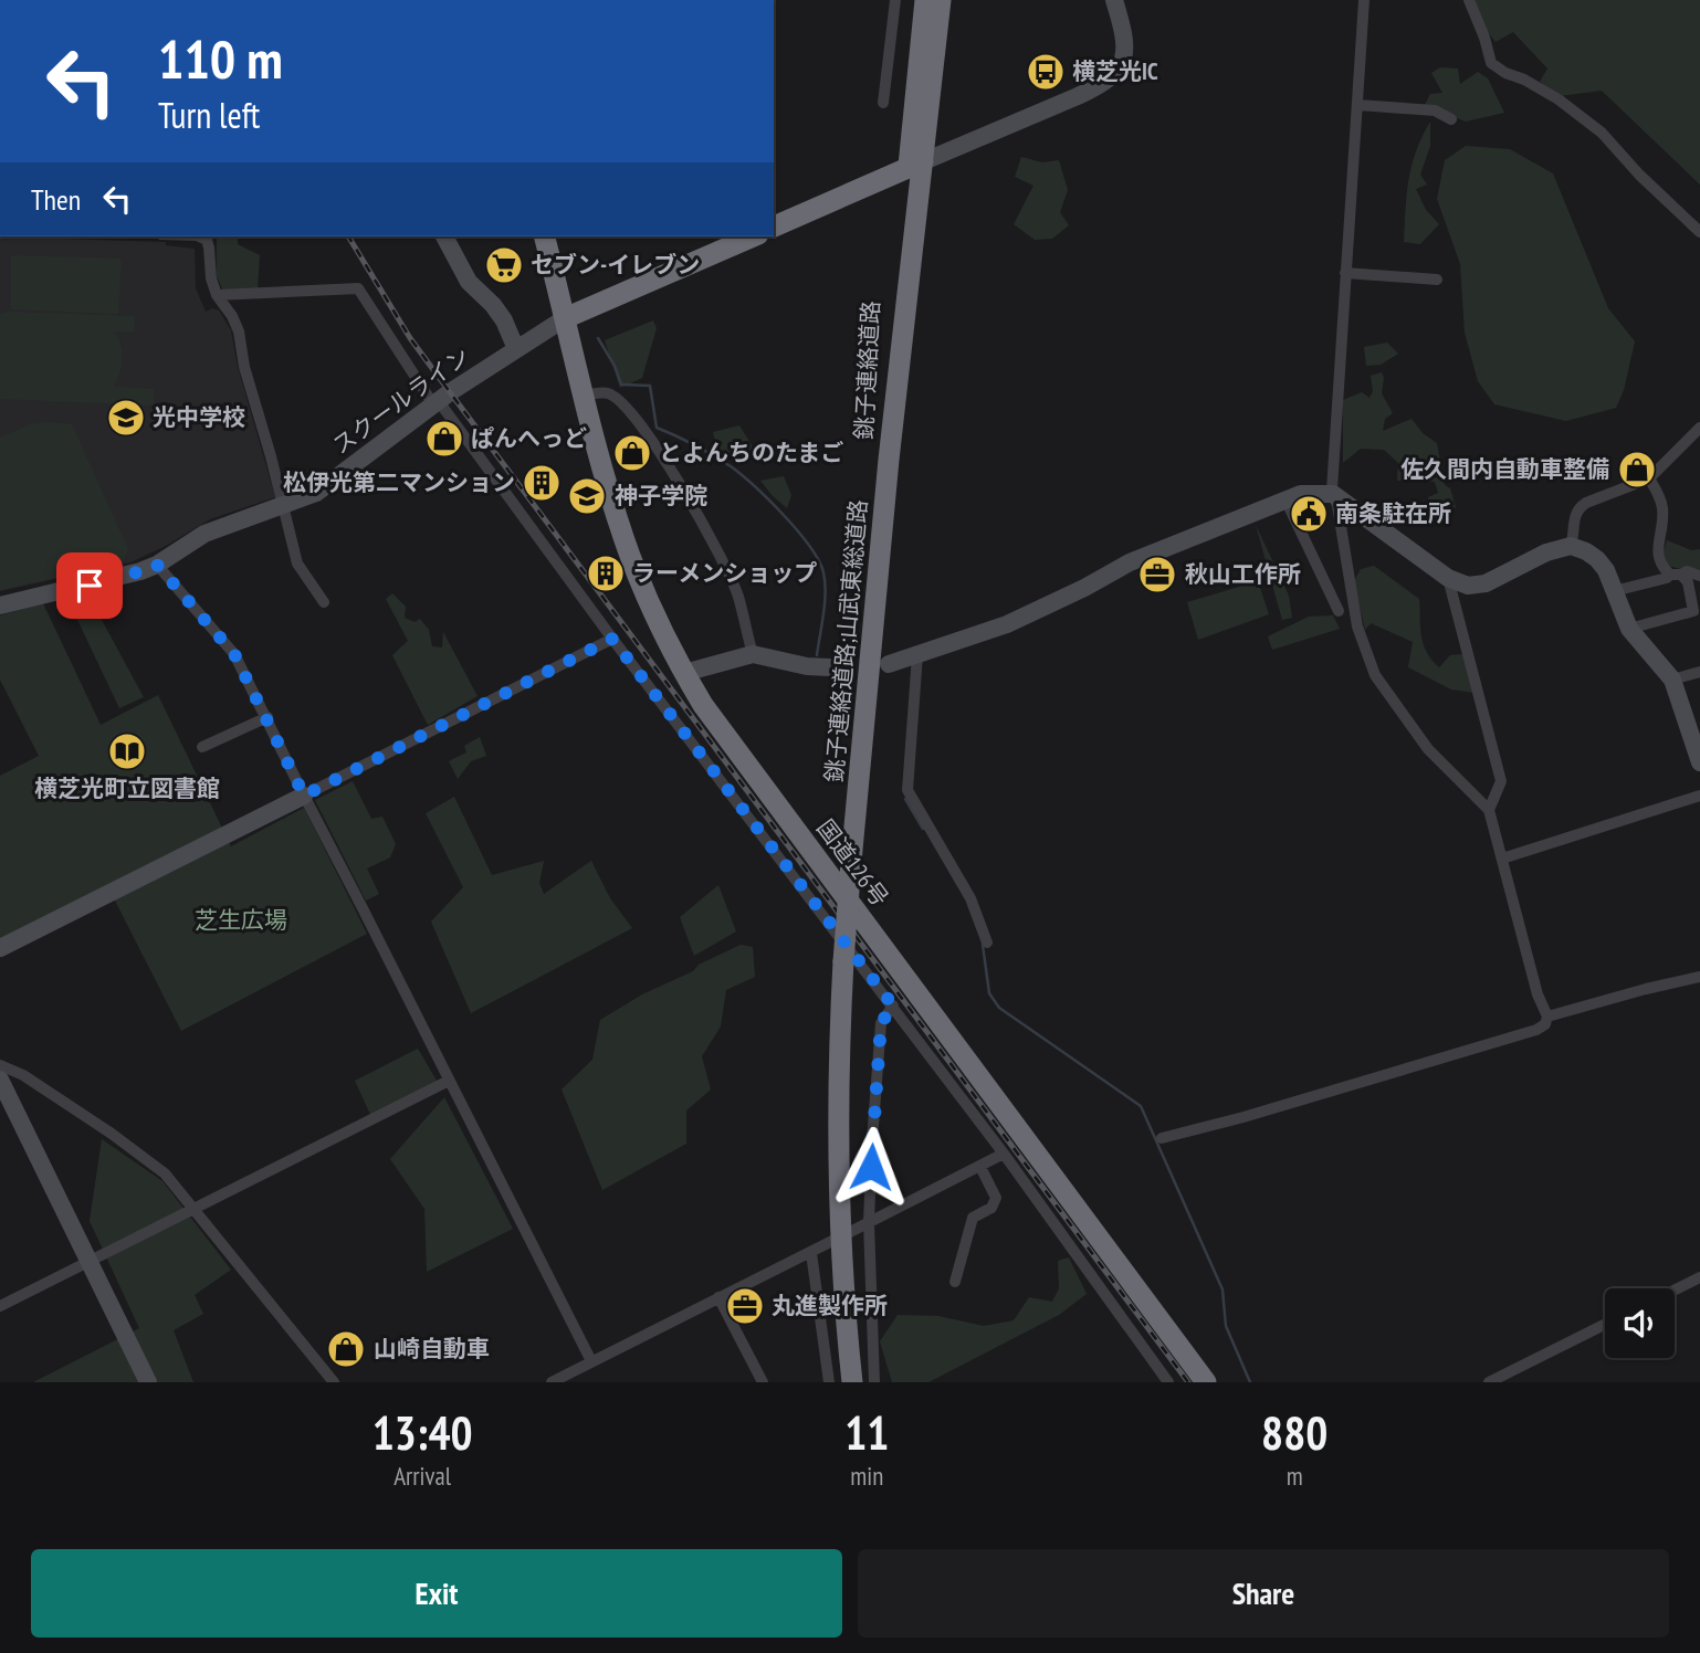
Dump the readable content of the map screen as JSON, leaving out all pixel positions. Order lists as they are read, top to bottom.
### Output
{
  "streets": {
    "highway": ["銚子連絡道路", "銚子連絡道路;山武東総道路", "国道126号"],
    "street": ["スクールライン"]
  },
  "crossings": [
    ["銚子連絡道路", "銚子連絡道路;山武東総道路"],
    ["スクールライン", "国道126号"]
  ],
  "parks": ["芝生広場"],
  "places": {
    "bus stop": ["横芝光IC"],
    "supermarket": ["セブン-イレブン"],
    "school or university": ["光中学校", "神子学院"],
    "shop": [
      "ぱんへっど",
      "とよんちのたまご",
      "佐久間内自動車整備",
      "山崎自動車"
    ],
    "building": ["松伊光第二マンション", "ラーメンショップ"],
    "public building": ["南条駐在所"],
    "office": ["秋山工作所", "丸進製作所"],
    "library": ["横芝光町立図書館"]
  },
  "page": {
    "turn": ["110 m", "Turn left"],
    "then": "Then",
    "eta": [
      "13:40",
      "Arrival",
      "11",
      "min",
      "880",
      "m"
    ],
    "buttons": ["Exit", "Share"]
  }
}
